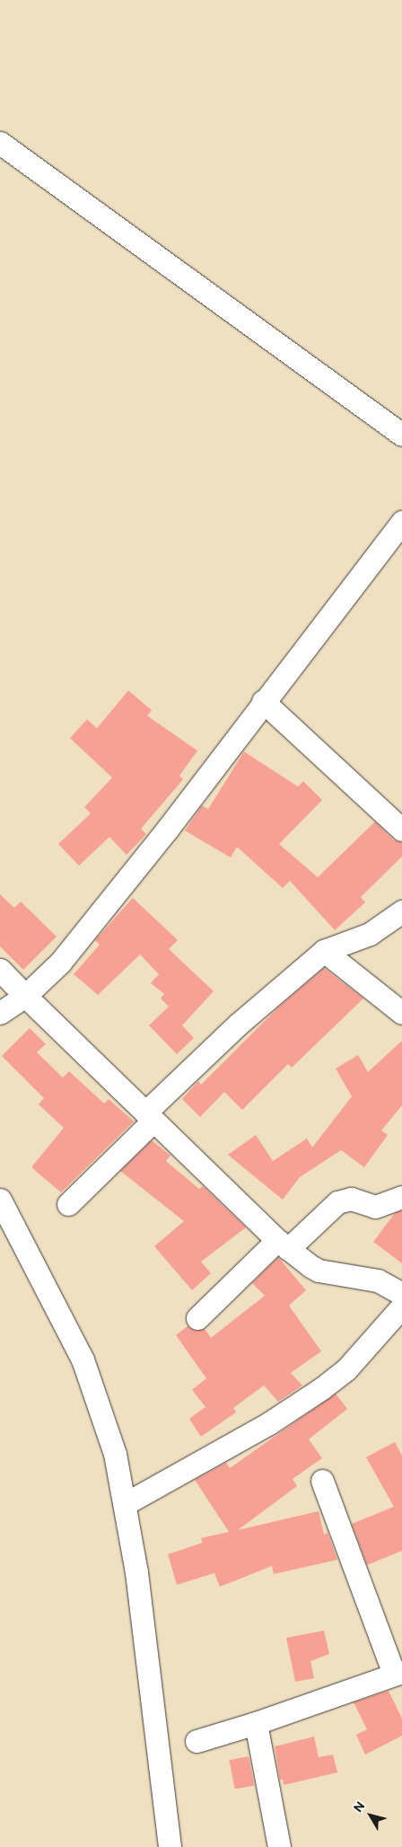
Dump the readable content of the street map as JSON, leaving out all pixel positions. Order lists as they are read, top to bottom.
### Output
{
  "north": "top left"
}
